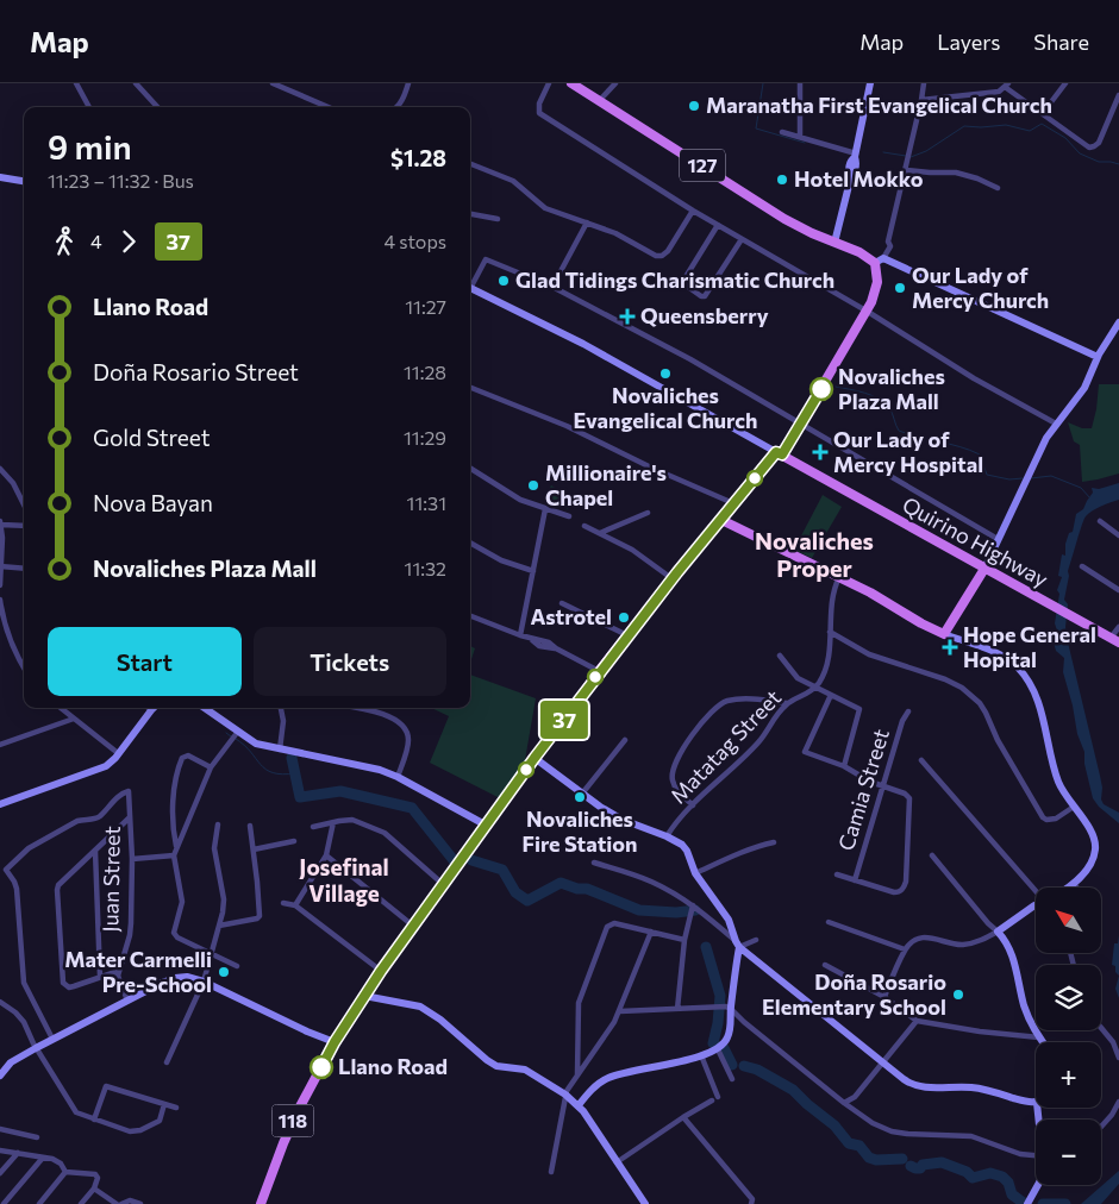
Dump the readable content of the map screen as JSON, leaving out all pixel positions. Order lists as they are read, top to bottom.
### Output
{
  "streets": {
    "main road": ["127", "Quirino Highway", "118"],
    "street": ["Matatag Street", "Camia Street", "Juan Street"]
  },
  "crossings": [
    ["Quirino Highway", "118"]
  ],
  "districts": ["Novaliches Proper", "Josefinal Village"],
  "places": {
    "other": [
      "Maranatha First Evangelical Church",
      "Hotel Mokko",
      "Glad Tidings Charismatic Church",
      "Our Lady of Mercy Church",
      "Novaliches Evangelical Church",
      "Novaliches Plaza Mall",
      "Millionaire's Chapel",
      "Astrotel",
      "Novaliches Fire Station",
      "Mater Carmelli Pre-School",
      "Doña Rosario Elementary School",
      "Llano Road"
    ],
    "health": ["Queensberry", "Our Lady of Mercy Hospital", "Hope General Hopital"]
  },
  "lines": ["bus line 37"],
  "north": "top left",
  "page": {
    "header": "Map",
    "nav": ["Map", "Layers", "Share"],
    "on_map": "37",
    "heading": ["9 min", "11:23 – 11:32 · Bus", "$1.28"],
    "legs": ["4", "37", "4 stops"],
    "list": [
      {
        "name": "Llano Road",
        "value": "11:27"
      },
      {
        "name": "Doña Rosario Street",
        "value": "11:28"
      },
      {
        "name": "Gold Street",
        "value": "11:29"
      },
      {
        "name": "Nova Bayan",
        "value": "11:31"
      },
      {
        "name": "Novaliches Plaza Mall",
        "value": "11:32"
      }
    ],
    "buttons": ["Start", "Tickets"],
    "map_buttons": ["+", "−"]
  }
}
